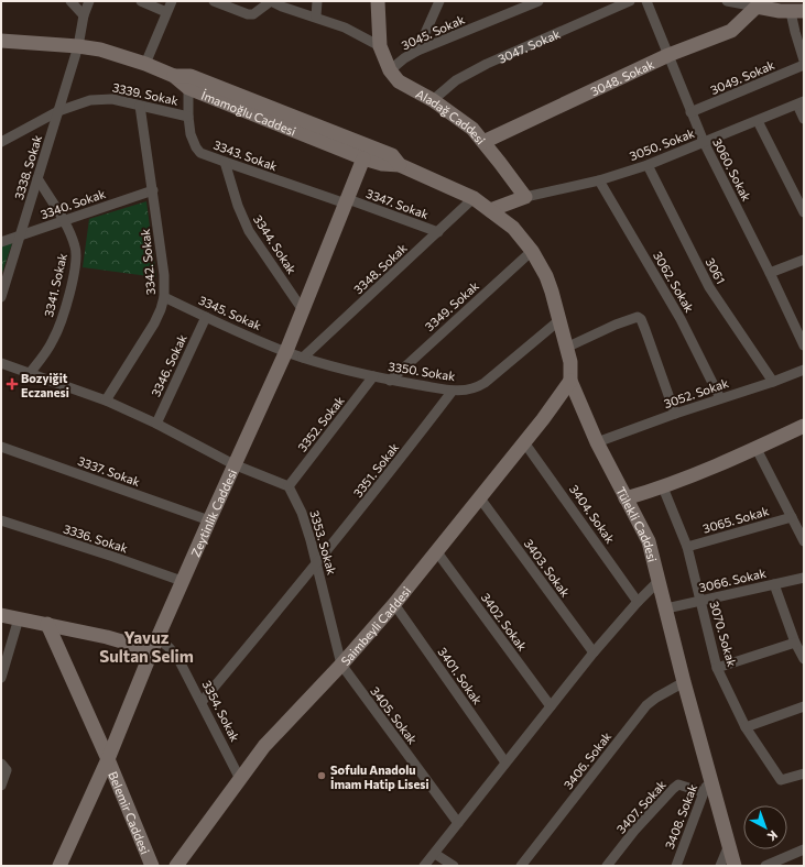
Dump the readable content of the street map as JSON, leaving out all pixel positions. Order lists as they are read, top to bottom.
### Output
{
  "streets": {
    "main road": [
      "3048. Sokak",
      "İmamoğlu Caddesi",
      "Aladağ Caddesi",
      "Zeytinlik Caddesi",
      "Tülekli Caddesi",
      "Saimbeyli Caddesi",
      "Belemir Caddesi"
    ],
    "street": [
      "3045. Sokak",
      "3047. Sokak",
      "3049. Sokak",
      "3339. Sokak",
      "3050. Sokak",
      "3343. Sokak",
      "3338. Sokak",
      "3060. Sokak",
      "3340. Sokak",
      "3347. Sokak",
      "3344. Sokak",
      "3342. Sokak",
      "3348. Sokak",
      "3061",
      "3062. Sokak",
      "3341. Sokak",
      "3349. Sokak",
      "3345. Sokak",
      "3346. Sokak",
      "3350. Sokak",
      "3052. Sokak",
      "3352. Sokak",
      "3351. Sokak",
      "3337. Sokak",
      "3404. Sokak",
      "3065. Sokak",
      "3336. Sokak",
      "3353. Sokak",
      "3403. Sokak",
      "3066. Sokak",
      "3402. Sokak",
      "3070. Sokak",
      "3401. Sokak",
      "3354. Sokak",
      "3405. Sokak",
      "3406. Sokak",
      "3407. Sokak",
      "3408. Sokak"
    ]
  },
  "crossings": [
    ["3045. Sokak", "Aladağ Caddesi"],
    ["3047. Sokak", "Aladağ Caddesi"],
    ["3048. Sokak", "Aladağ Caddesi"],
    ["3048. Sokak", "3060. Sokak"],
    ["3049. Sokak", "3060. Sokak"],
    ["3339. Sokak", "3343. Sokak"],
    ["3339. Sokak", "3338. Sokak"],
    ["3339. Sokak", "3340. Sokak"],
    ["3339. Sokak", "3342. Sokak"],
    ["3339. Sokak", "3341. Sokak"],
    ["İmamoğlu Caddesi", "3343. Sokak"],
    ["İmamoğlu Caddesi", "3338. Sokak"],
    ["İmamoğlu Caddesi", "3348. Sokak"],
    ["İmamoğlu Caddesi", "Zeytinlik Caddesi"],
    ["İmamoğlu Caddesi", "Tülekli Caddesi"],
    ["Aladağ Caddesi", "3050. Sokak"],
    ["3050. Sokak", "3060. Sokak"],
    ["3050. Sokak", "3061"],
    ["3050. Sokak", "3062. Sokak"],
    ["3343. Sokak", "3347. Sokak"],
    ["3343. Sokak", "3344. Sokak"],
    ["3343. Sokak", "Zeytinlik Caddesi"],
    ["3338. Sokak", "3340. Sokak"],
    ["3338. Sokak", "3342. Sokak"],
    ["3338. Sokak", "3341. Sokak"],
    ["3340. Sokak", "3342. Sokak"],
    ["3340. Sokak", "3341. Sokak"],
    ["3347. Sokak", "3348. Sokak"],
    ["3347. Sokak", "Zeytinlik Caddesi"],
    ["3344. Sokak", "Zeytinlik Caddesi"],
    ["3342. Sokak", "3341. Sokak"],
    ["3342. Sokak", "3345. Sokak"],
    ["3348. Sokak", "3350. Sokak"],
    ["3061", "3052. Sokak"],
    ["3062. Sokak", "3052. Sokak"],
    ["3349. Sokak", "3350. Sokak"],
    ["3349. Sokak", "Tülekli Caddesi"],
    ["3345. Sokak", "3346. Sokak"],
    ["3345. Sokak", "3350. Sokak"],
    ["3345. Sokak", "Zeytinlik Caddesi"],
    ["3350. Sokak", "3352. Sokak"],
    ["3350. Sokak", "3351. Sokak"],
    ["3350. Sokak", "Zeytinlik Caddesi"],
    ["3350. Sokak", "Tülekli Caddesi"],
    ["3052. Sokak", "Tülekli Caddesi"],
    ["3352. Sokak", "3353. Sokak"],
    ["3351. Sokak", "3353. Sokak"],
    ["3351. Sokak", "3354. Sokak"],
    ["3337. Sokak", "Zeytinlik Caddesi"],
    ["Zeytinlik Caddesi", "3336. Sokak"],
    ["Zeytinlik Caddesi", "3354. Sokak"],
    ["Zeytinlik Caddesi", "Belemir Caddesi"],
    ["3404. Sokak", "Saimbeyli Caddesi"],
    ["3065. Sokak", "3070. Sokak"],
    ["Tülekli Caddesi", "3066. Sokak"],
    ["Tülekli Caddesi", "Saimbeyli Caddesi"],
    ["Tülekli Caddesi", "3406. Sokak"],
    ["Tülekli Caddesi", "3408. Sokak"],
    ["3353. Sokak", "Saimbeyli Caddesi"],
    ["3353. Sokak", "3405. Sokak"],
    ["3403. Sokak", "Saimbeyli Caddesi"],
    ["3066. Sokak", "3070. Sokak"],
    ["3402. Sokak", "Saimbeyli Caddesi"],
    ["Saimbeyli Caddesi", "3401. Sokak"],
    ["Saimbeyli Caddesi", "3354. Sokak"],
    ["Saimbeyli Caddesi", "3405. Sokak"],
    ["3407. Sokak", "3408. Sokak"]
  ],
  "districts": ["Yavuz Sultan Selim"],
  "places": {
    "health": ["Bozyiğit Eczanesi"],
    "other": ["Sofulu Anadolu İmam Hatip Lisesi"]
  },
  "north": "bottom right"
}
